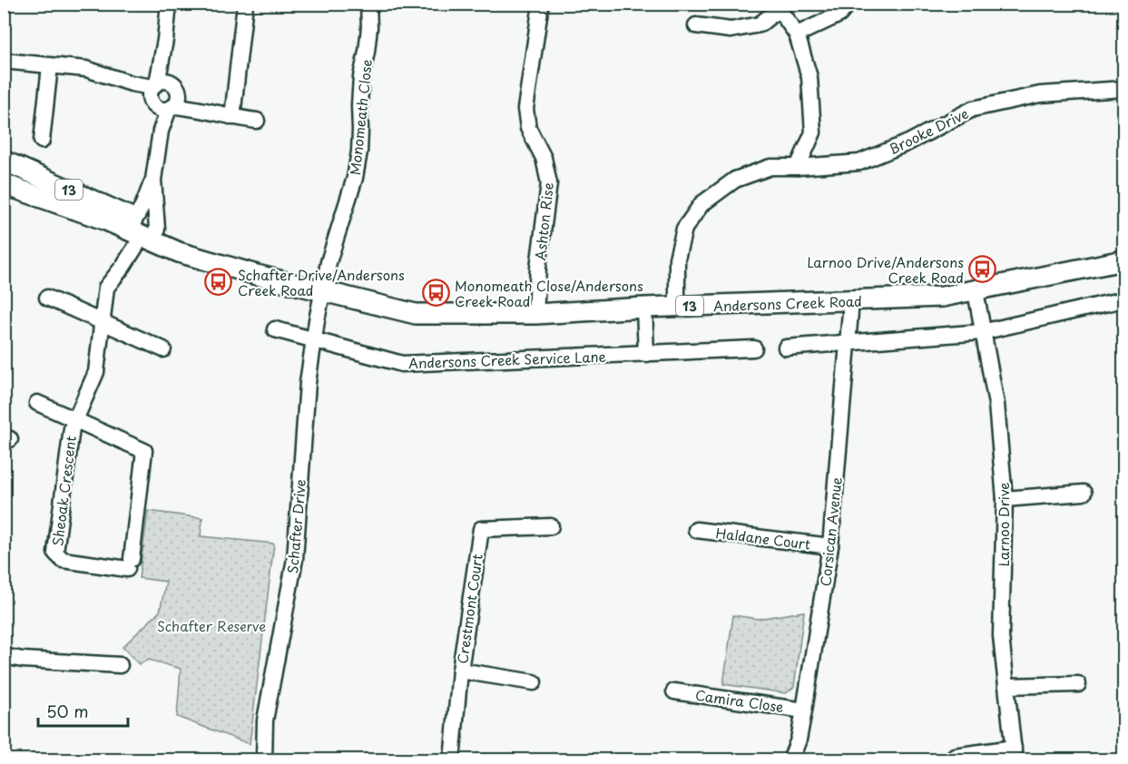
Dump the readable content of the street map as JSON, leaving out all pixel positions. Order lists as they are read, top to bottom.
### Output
{
  "streets": {
    "main road": ["13", "Andersons Creek Road"],
    "street": [
      "Monomeath Close",
      "Brooke Drive",
      "Ashton Rise",
      "Andersons Creek Service Lane",
      "Sheoak Crescent",
      "Larnoo Drive",
      "Schafter Drive",
      "Corsican Avenue",
      "Haldane Court",
      "Crestmont Court",
      "Camira Close"
    ]
  },
  "crossings": [
    ["Monomeath Close", "Andersons Creek Road"],
    ["Monomeath Close", "Schafter Drive"],
    ["Brooke Drive", "Andersons Creek Road"],
    ["Ashton Rise", "Andersons Creek Road"],
    ["Andersons Creek Road", "Sheoak Crescent"],
    ["Andersons Creek Road", "Larnoo Drive"],
    ["Andersons Creek Road", "Schafter Drive"],
    ["Andersons Creek Road", "Corsican Avenue"],
    ["Andersons Creek Service Lane", "Schafter Drive"],
    ["Corsican Avenue", "Haldane Court"],
    ["Corsican Avenue", "Camira Close"]
  ],
  "parks": ["Schafter Reserve"],
  "places": {
    "bus stop": ["Larnoo Drive/Andersons Creek Road", "Schafter Drive/Andersons Creek Road", "Monomeath Close/Andersons Creek Road"]
  },
  "scale_bar": "50 m"
}
